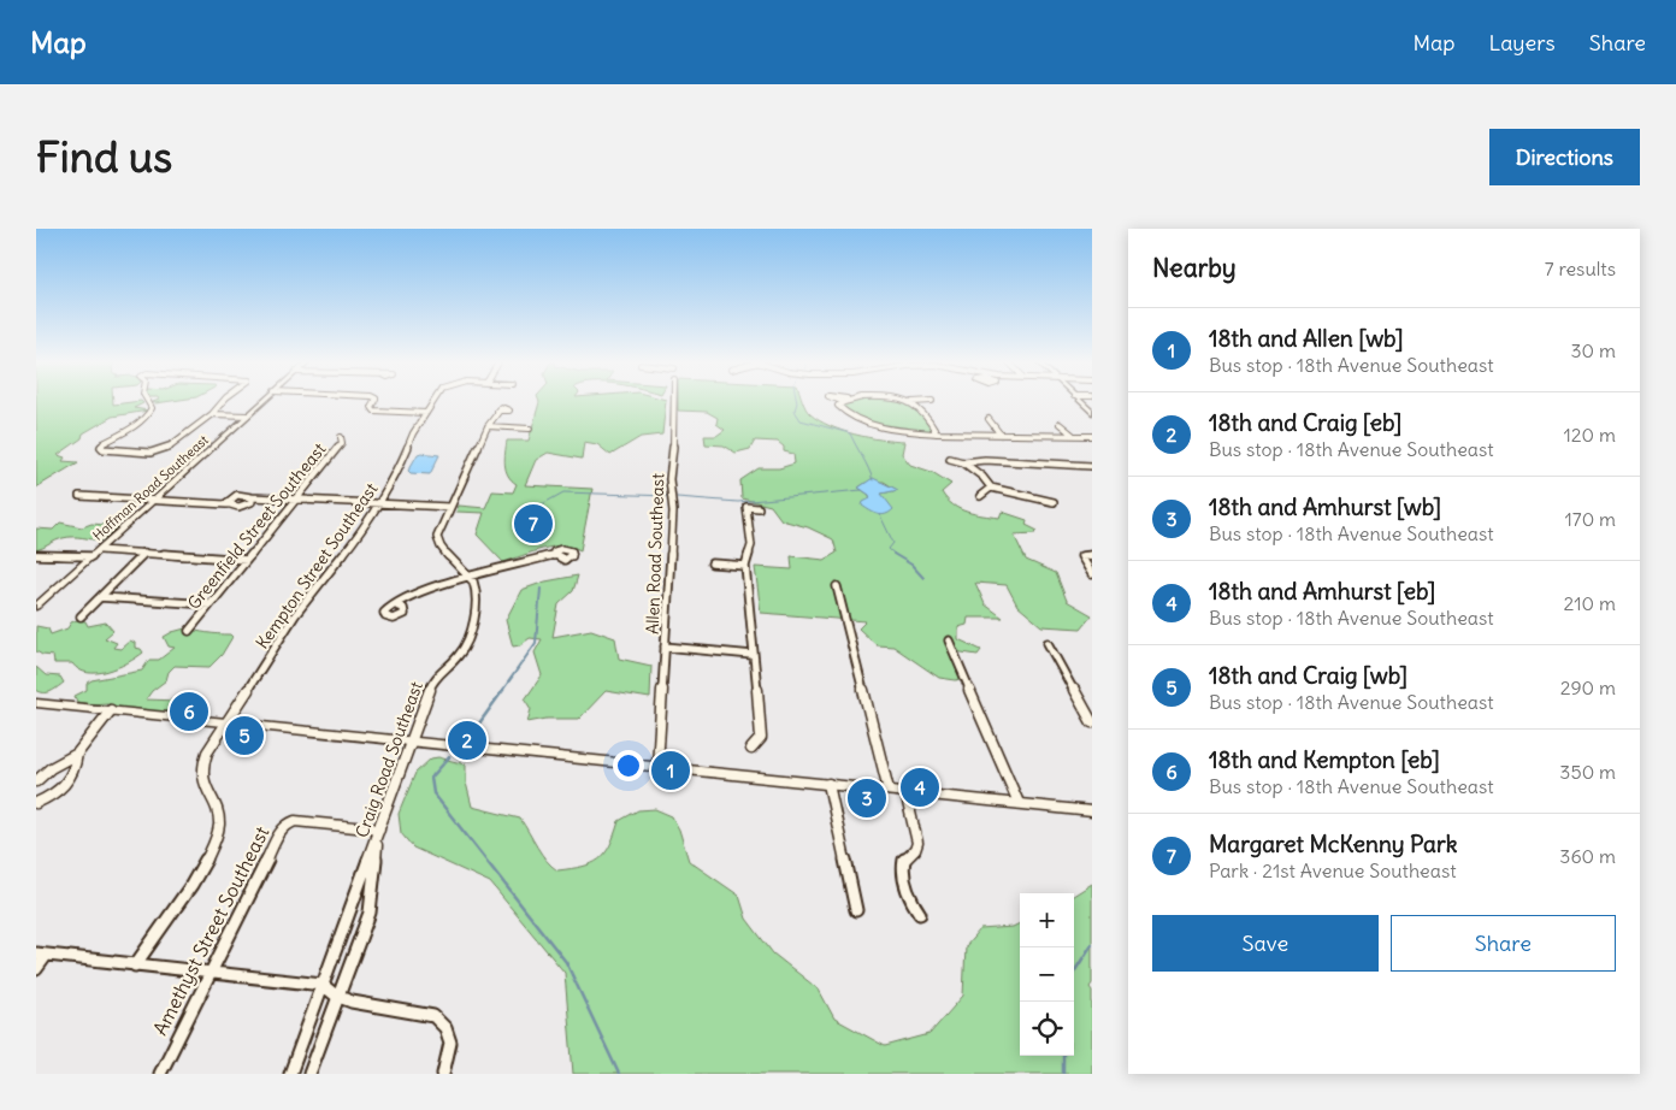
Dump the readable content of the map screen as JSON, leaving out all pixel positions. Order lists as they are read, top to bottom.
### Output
{
  "streets": {
    "street": [
      "Hoffman Road Southeast",
      "Greenfield Street Southeast",
      "Allen Road Southeast",
      "Kempton Street Southeast",
      "Craig Road Southeast",
      "Amethyst Street Southeast"
    ]
  },
  "crossings": [
    ["Craig Road Southeast", "Amethyst Street Southeast"]
  ],
  "page": {
    "header": "Map",
    "nav": ["Map", "Layers", "Share"],
    "buttons": [
      "Directions",
      ["Save", "Share"]
    ],
    "title": "Find us",
    "heading": ["Nearby", "7 results"],
    "list": [
      {
        "mark": "1",
        "name": "18th and Allen [wb]",
        "note": "Bus stop · 18th Avenue Southeast",
        "value": "30 m"
      },
      {
        "mark": "2",
        "name": "18th and Craig [eb]",
        "note": "Bus stop · 18th Avenue Southeast",
        "value": "120 m"
      },
      {
        "mark": "3",
        "name": "18th and Amhurst [wb]",
        "note": "Bus stop · 18th Avenue Southeast",
        "value": "170 m"
      },
      {
        "mark": "4",
        "name": "18th and Amhurst [eb]",
        "note": "Bus stop · 18th Avenue Southeast",
        "value": "210 m"
      },
      {
        "mark": "5",
        "name": "18th and Craig [wb]",
        "note": "Bus stop · 18th Avenue Southeast",
        "value": "290 m"
      },
      {
        "mark": "6",
        "name": "18th and Kempton [eb]",
        "note": "Bus stop · 18th Avenue Southeast",
        "value": "350 m"
      },
      {
        "mark": "7",
        "name": "Margaret McKenny Park",
        "note": "Park · 21st Avenue Southeast",
        "value": "360 m"
      }
    ],
    "pins": [
      "7",
      "6",
      "5",
      "2",
      "1",
      "4",
      "3"
    ],
    "map_buttons": ["+", "−"]
  }
}
